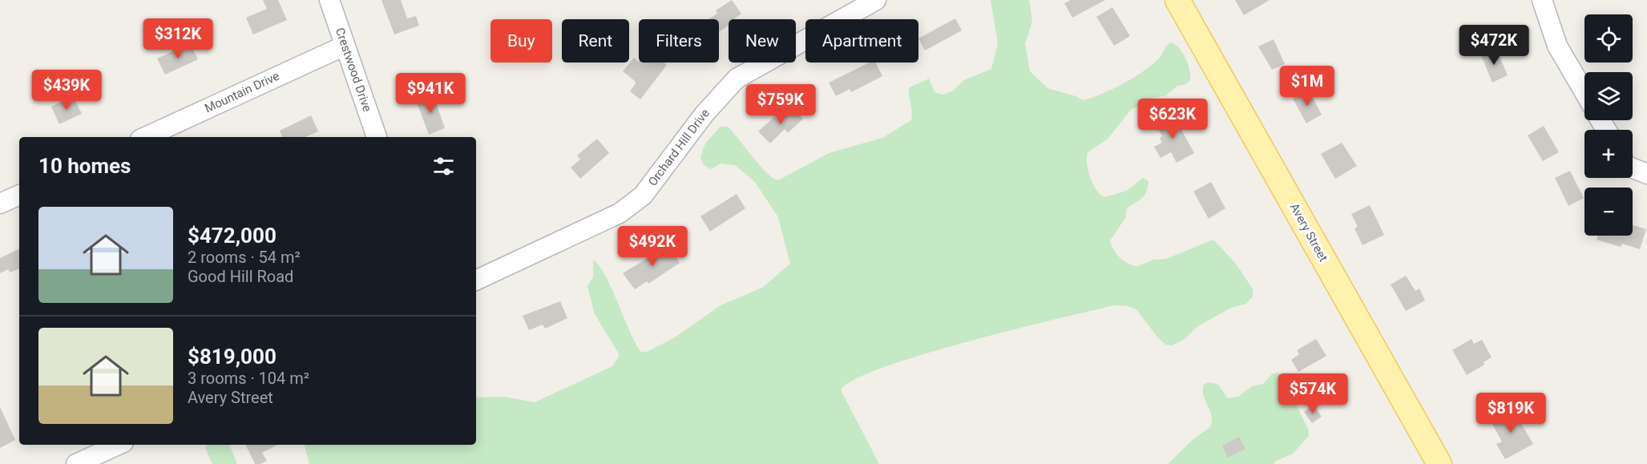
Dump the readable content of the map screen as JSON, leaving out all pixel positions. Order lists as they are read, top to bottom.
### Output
{
  "streets": {
    "main road": ["Avery Street"],
    "street": ["Crestwood Drive", "Mountain Drive", "Orchard Hill Drive"]
  },
  "crossings": [
    ["Crestwood Drive", "Mountain Drive"]
  ],
  "page": {
    "map_buttons": ["+", "−"],
    "price": [
      "$312K",
      "$472K",
      "$1M",
      "$439K",
      "$941K",
      "$759K",
      "$623K",
      "$492K",
      "$574K",
      "$819K"
    ],
    "chip": [
      "Buy",
      "Rent",
      "Filters",
      "New",
      "Apartment"
    ],
    "heading": "10 homes",
    "list": [
      {
        "name": "$472,000",
        "note": "2 rooms · 54 m² · Good Hill Road"
      },
      {
        "name": "$819,000",
        "note": "3 rooms · 104 m² · Avery Street"
      }
    ]
  }
}
